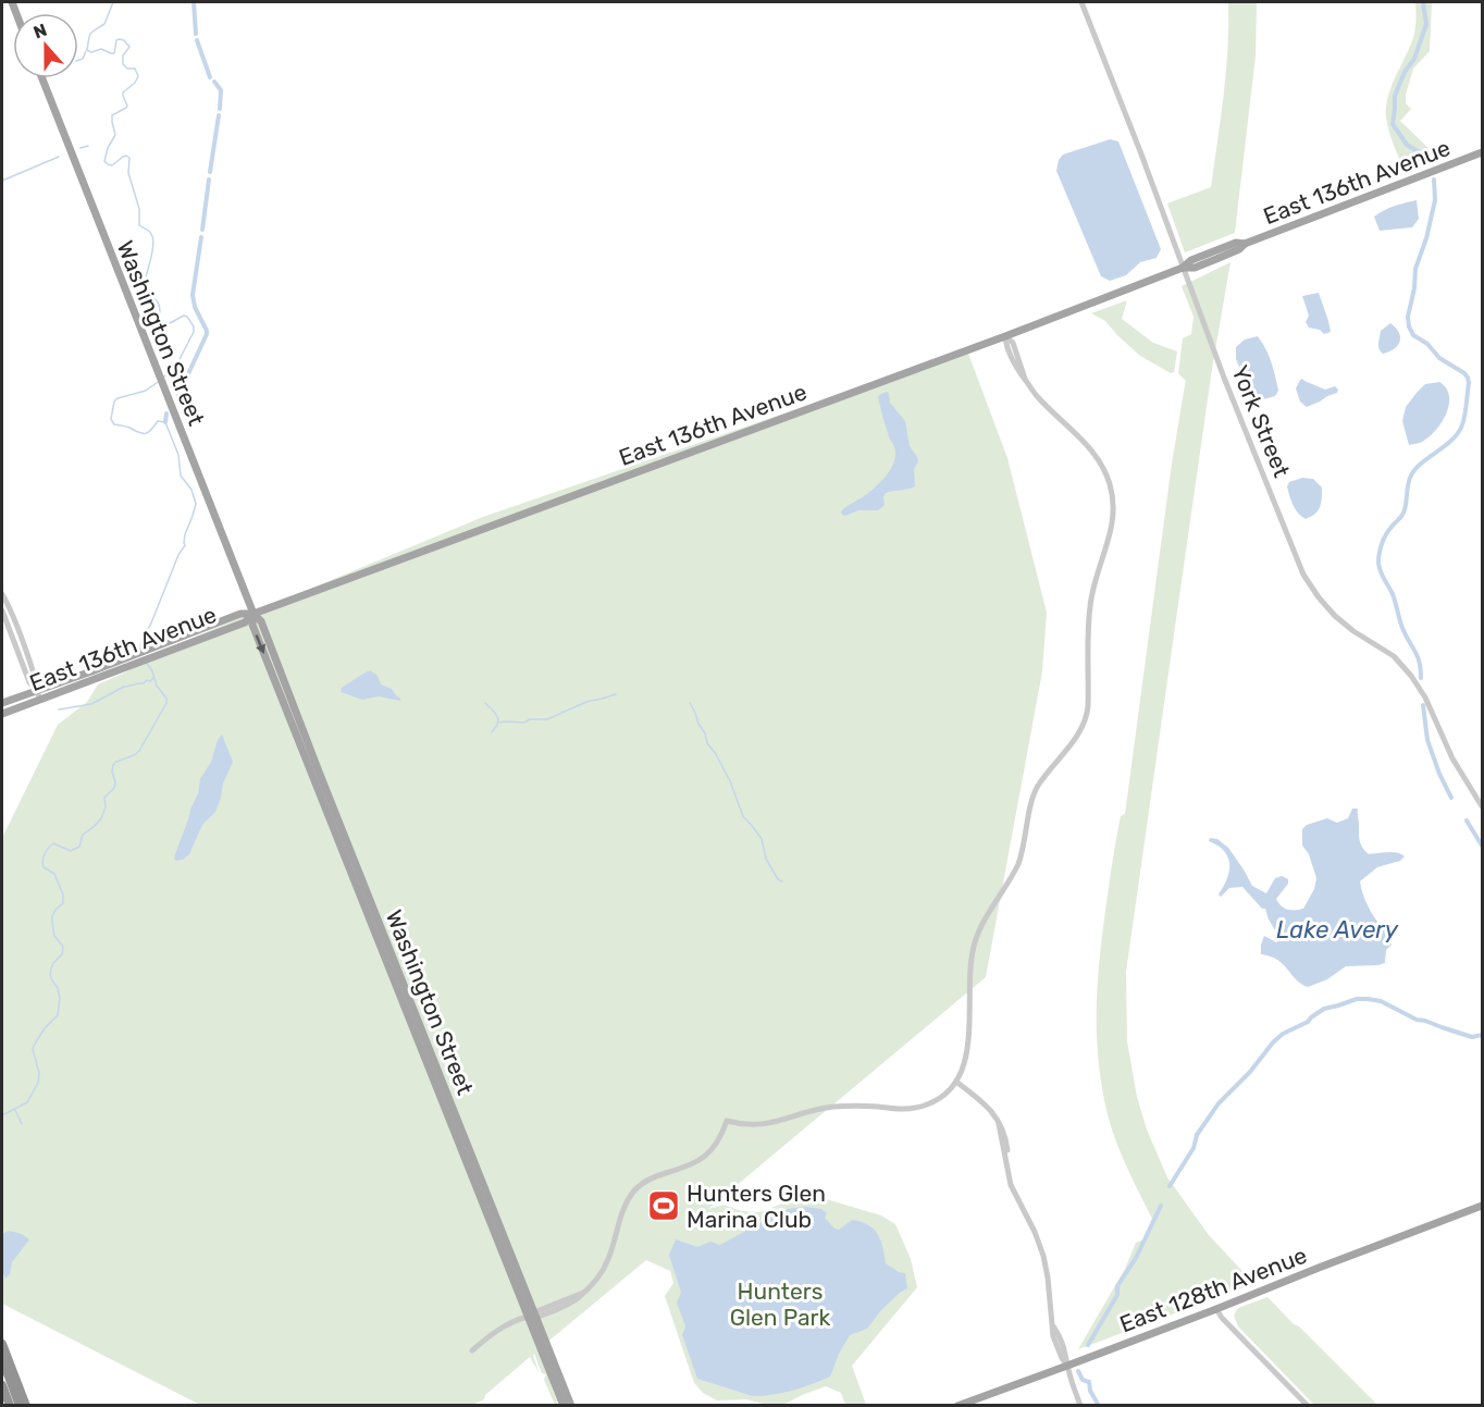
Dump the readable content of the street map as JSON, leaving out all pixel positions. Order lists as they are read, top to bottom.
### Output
{
  "streets": {
    "main road": ["East 136th Avenue", "Washington Street", "East 128th Avenue"],
    "street": ["York Street"]
  },
  "crossings": [
    ["East 136th Avenue", "Washington Street"],
    ["East 136th Avenue", "York Street"]
  ],
  "water": ["Lake Avery"],
  "parks": ["Hunters Glen Park"],
  "places": {
    "sports": ["Hunters Glen Marina Club"]
  },
  "north": "top"
}
